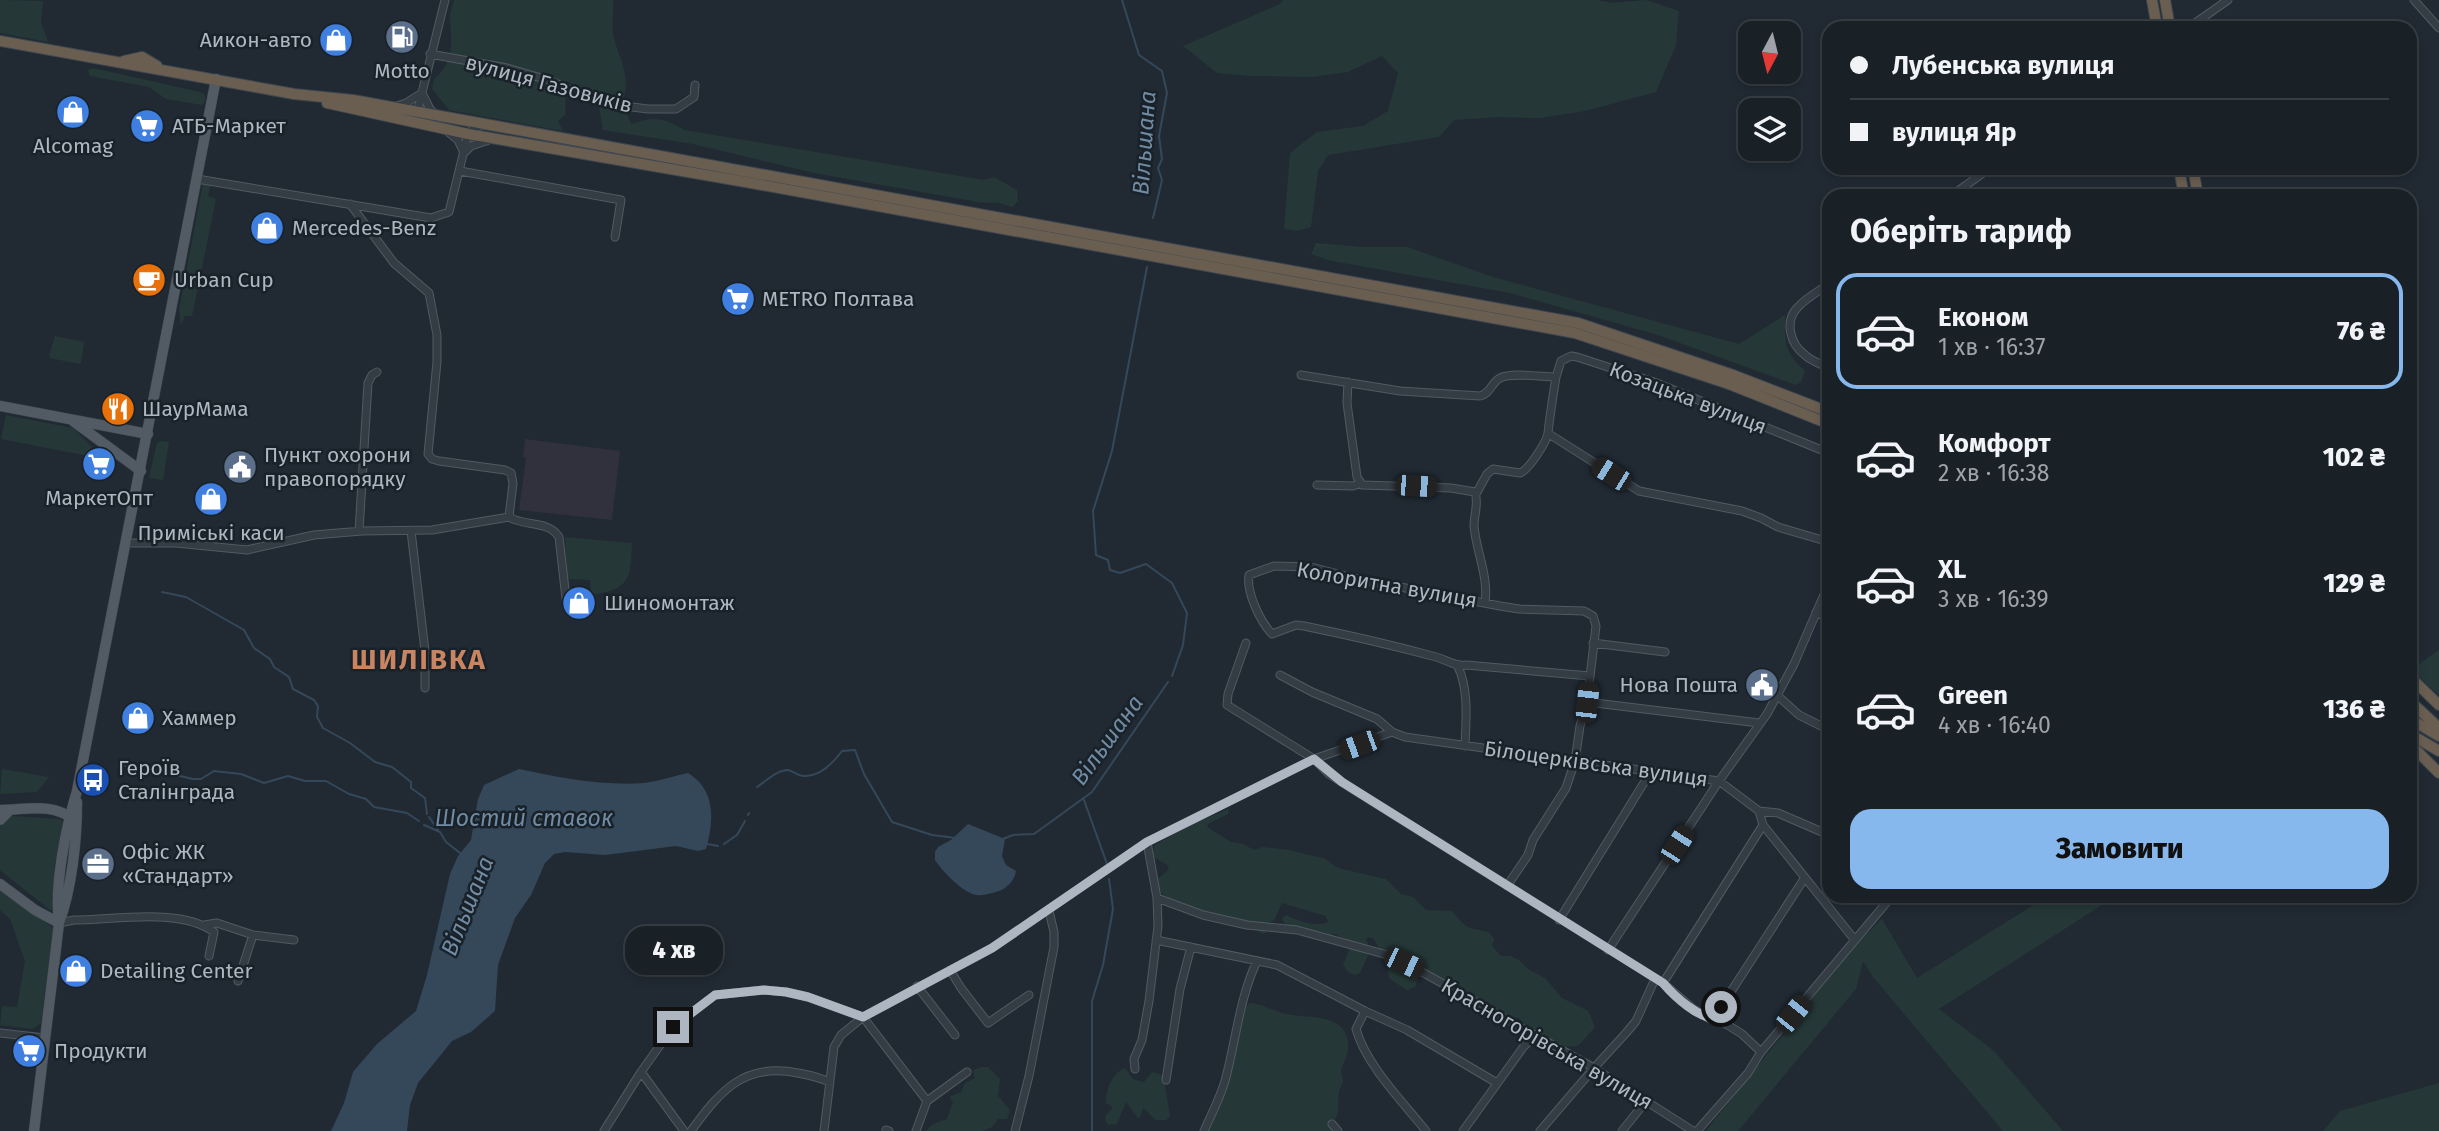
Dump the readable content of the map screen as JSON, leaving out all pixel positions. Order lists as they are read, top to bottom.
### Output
{
  "streets": {
    "street": [
      "вулиця Газовиків",
      "Козацька вулиця",
      "Колоритна вулиця",
      "Білоцерківська вулиця",
      "Красногорівська вулиця"
    ]
  },
  "districts": ["ШИЛІВКА"],
  "water": ["Вільшана", "Шостий ставок"],
  "places": {
    "fuel station": ["Motto"],
    "shop": [
      "Аикон-авто",
      "Alcomag",
      "Mercedes-Benz",
      "Приміські каси",
      "Шиномонтаж",
      "Хаммер",
      "Detailing Center"
    ],
    "supermarket": [
      "АТБ-Маркет",
      "METRO Полтава",
      "МаркетОпт",
      "Продукти"
    ],
    "cafe": ["Urban Cup"],
    "restaurant": ["ШаурМама"],
    "public building": ["Пункт охорони правопорядку", "Нова Пошта"],
    "bus stop": ["Героїв Сталінграда"],
    "office": ["Офіс ЖК «Стандарт»"]
  },
  "north": "bottom",
  "page": {
    "banner": ["Лубенська вулиця", "вулиця Яр"],
    "heading": "Оберіть тариф",
    "list": [
      {
        "name": "Економ",
        "note": "1 хв · 16:37",
        "value": "76 ₴"
      },
      {
        "name": "Комфорт",
        "note": "2 хв · 16:38",
        "value": "102 ₴"
      },
      {
        "name": "XL",
        "note": "3 хв · 16:39",
        "value": "129 ₴"
      },
      {
        "name": "Green",
        "note": "4 хв · 16:40",
        "value": "136 ₴"
      }
    ],
    "buttons": "Замовити",
    "bubble": "4 хв"
  }
}
